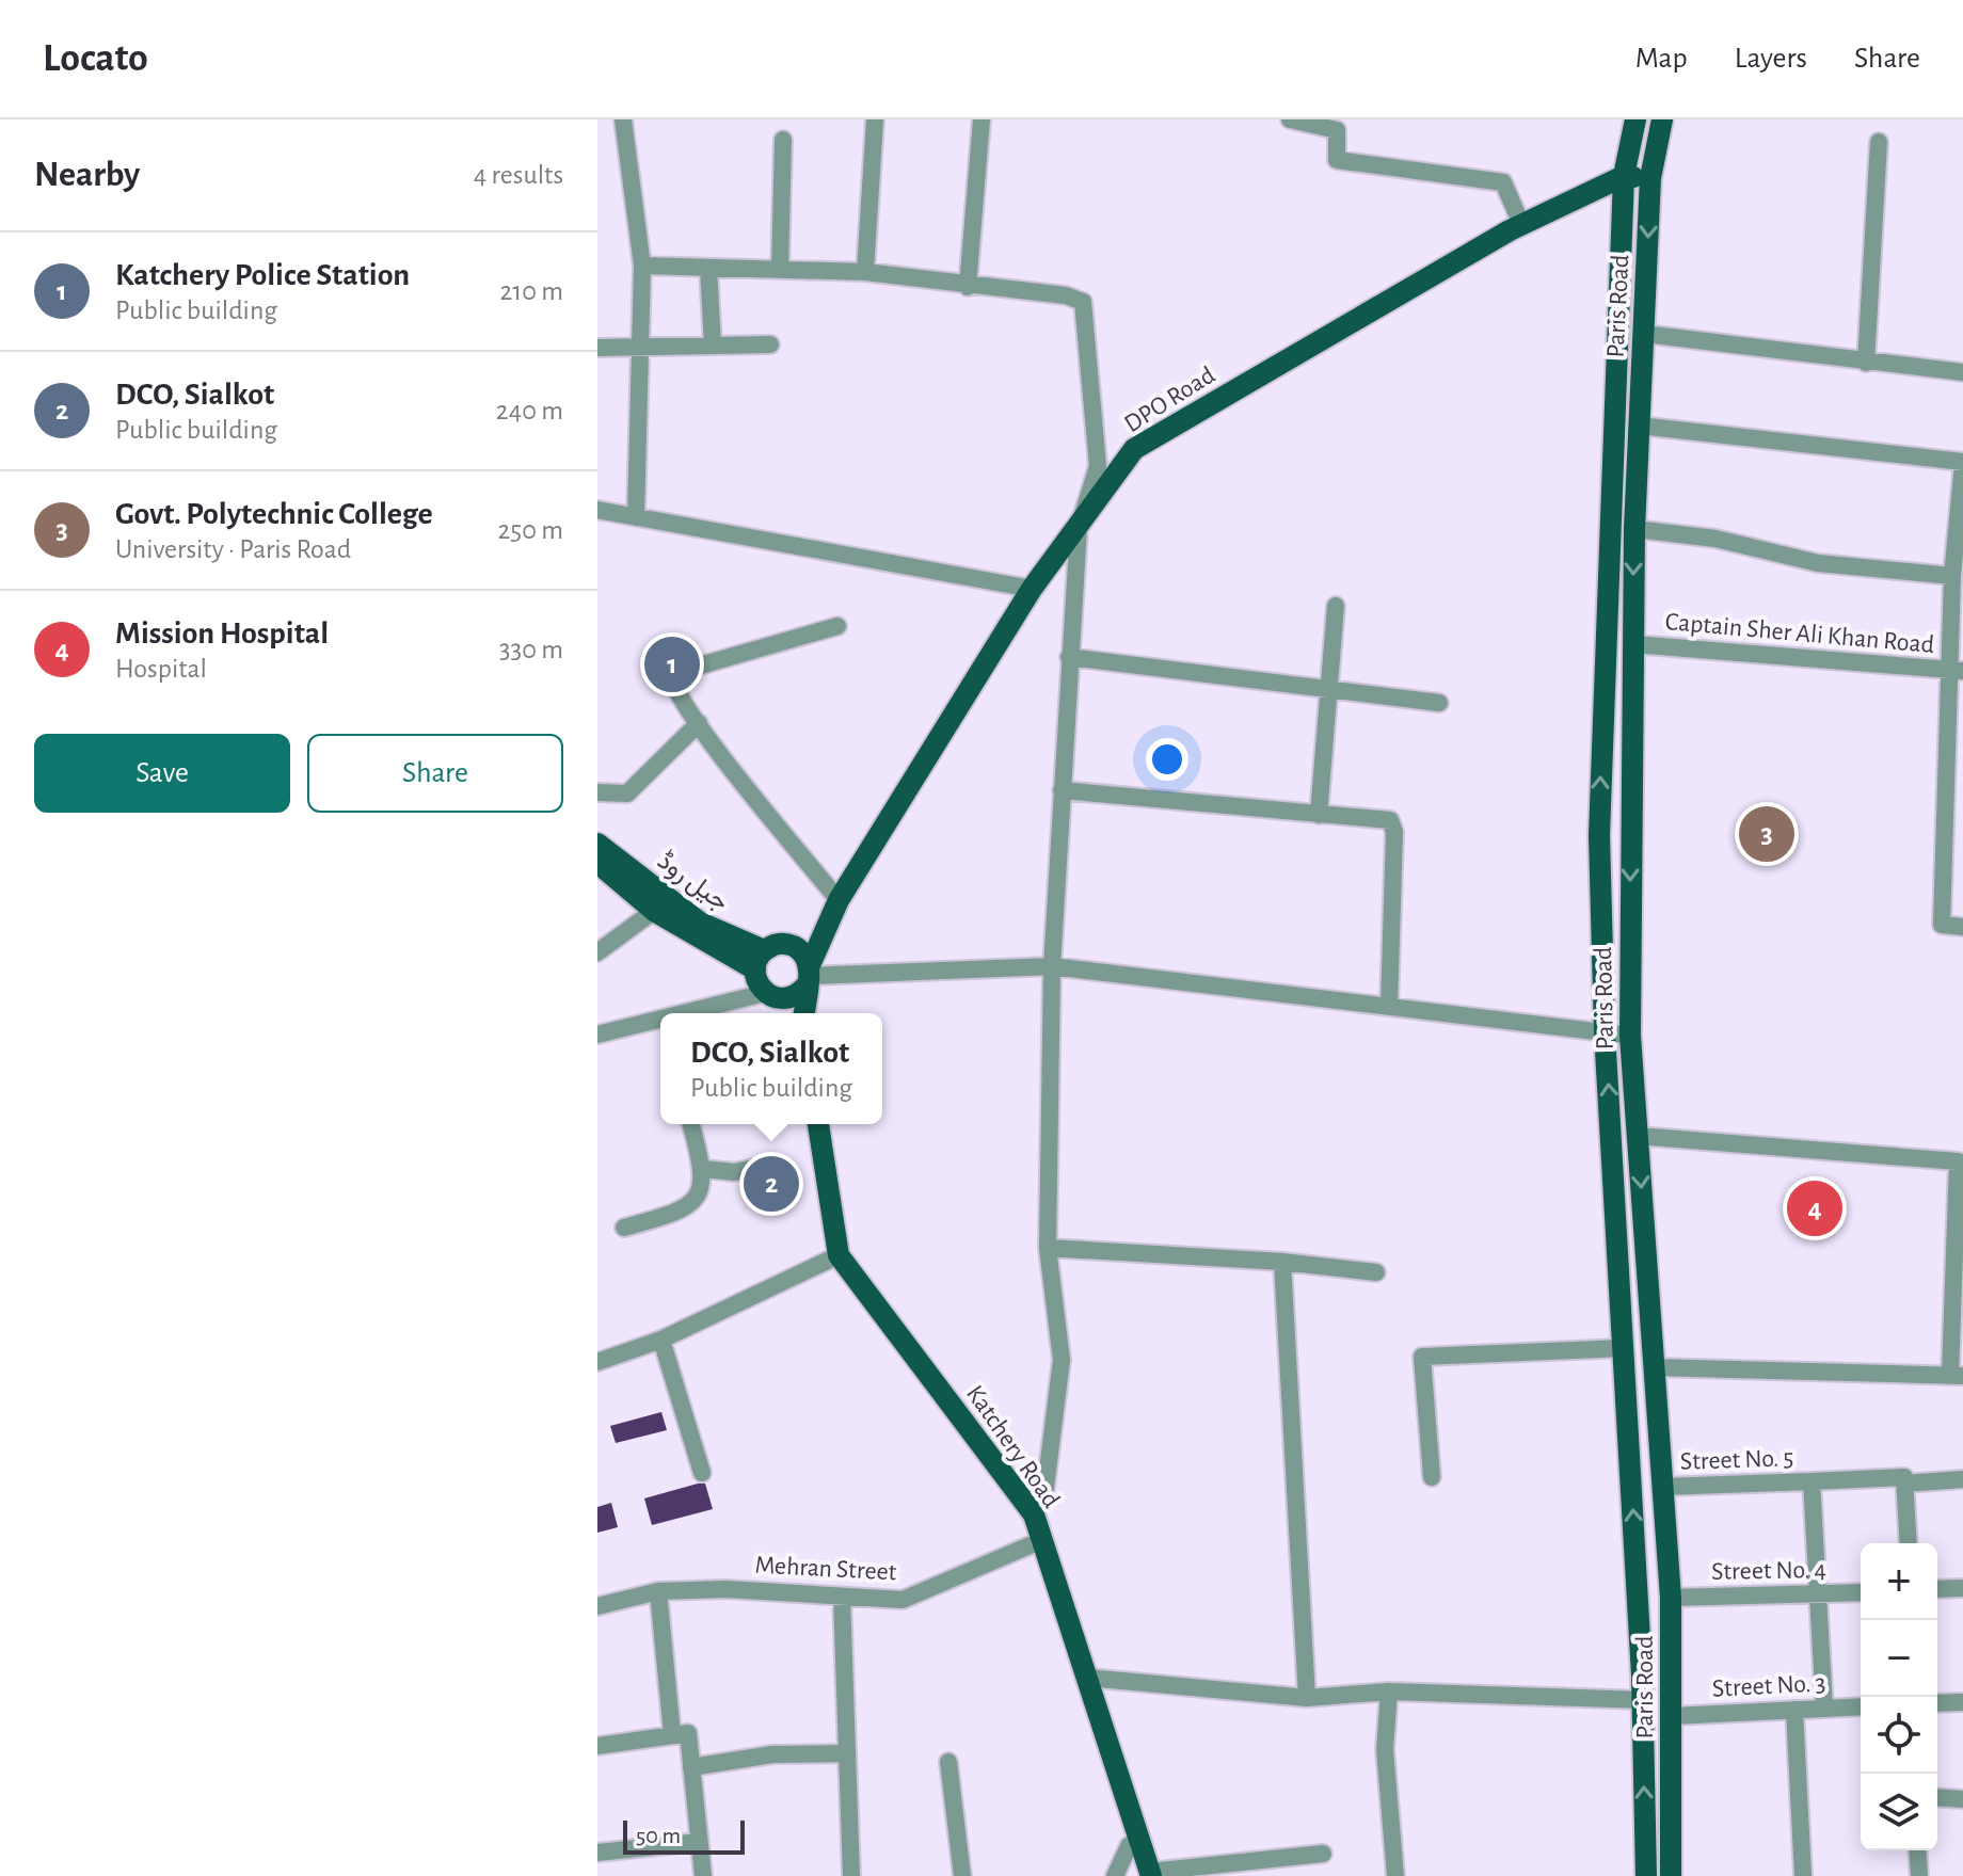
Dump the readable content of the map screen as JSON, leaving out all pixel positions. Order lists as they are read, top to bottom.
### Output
{
  "streets": {
    "main road": [
      "Paris Road",
      "DPO Road",
      "جیل روڈ",
      "Katchery Road"
    ],
    "street": [
      "Captain Sher Ali Khan Road",
      "Street No. 5",
      "Mehran Street",
      "Street No. 4",
      "Street No. 3"
    ]
  },
  "crossings": [
    ["Paris Road", "DPO Road"],
    ["Paris Road", "Captain Sher Ali Khan Road"],
    ["Paris Road", "Street No. 5"],
    ["Paris Road", "Street No. 4"],
    ["Paris Road", "Street No. 3"],
    ["DPO Road", "جیل روڈ"],
    ["Katchery Road", "Mehran Street"]
  ],
  "scale_bar": "50 m",
  "page": {
    "header": "Locato",
    "nav": ["Map", "Layers", "Share"],
    "heading": ["Nearby", "4 results"],
    "list": [
      {
        "mark": "1",
        "name": "Katchery Police Station",
        "note": "Public building",
        "value": "210 m"
      },
      {
        "mark": "2",
        "name": "DCO, Sialkot",
        "note": "Public building",
        "value": "240 m"
      },
      {
        "mark": "3",
        "name": "Govt. Polytechnic College",
        "note": "University · Paris Road",
        "value": "250 m"
      },
      {
        "mark": "4",
        "name": "Mission Hospital",
        "note": "Hospital",
        "value": "330 m"
      }
    ],
    "pins": [
      "1",
      "3",
      "2",
      "4"
    ],
    "buttons": ["Save", "Share"],
    "popup": ["DCO, Sialkot", "Public building"],
    "map_buttons": ["+", "−"],
    "scale": "50 m"
  }
}
